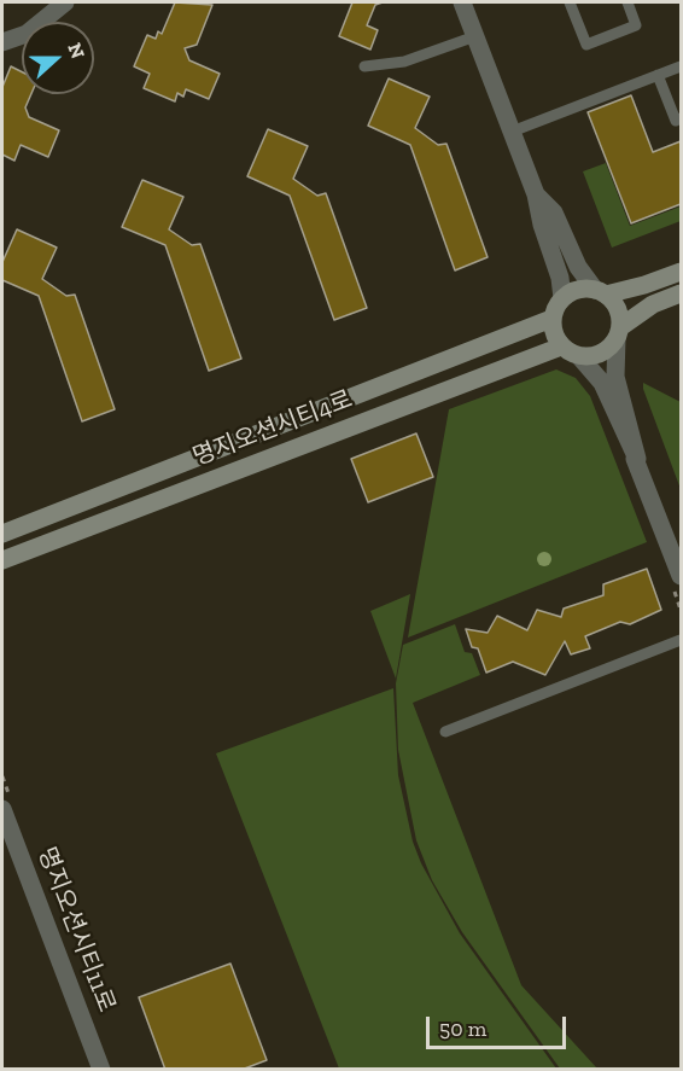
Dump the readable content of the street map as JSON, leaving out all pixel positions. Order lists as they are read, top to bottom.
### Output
{
  "streets": {
    "main road": ["명지오션시티4로"],
    "street": ["명지오션시티11로"]
  },
  "scale_bar": "50 m",
  "north": "right"
}
